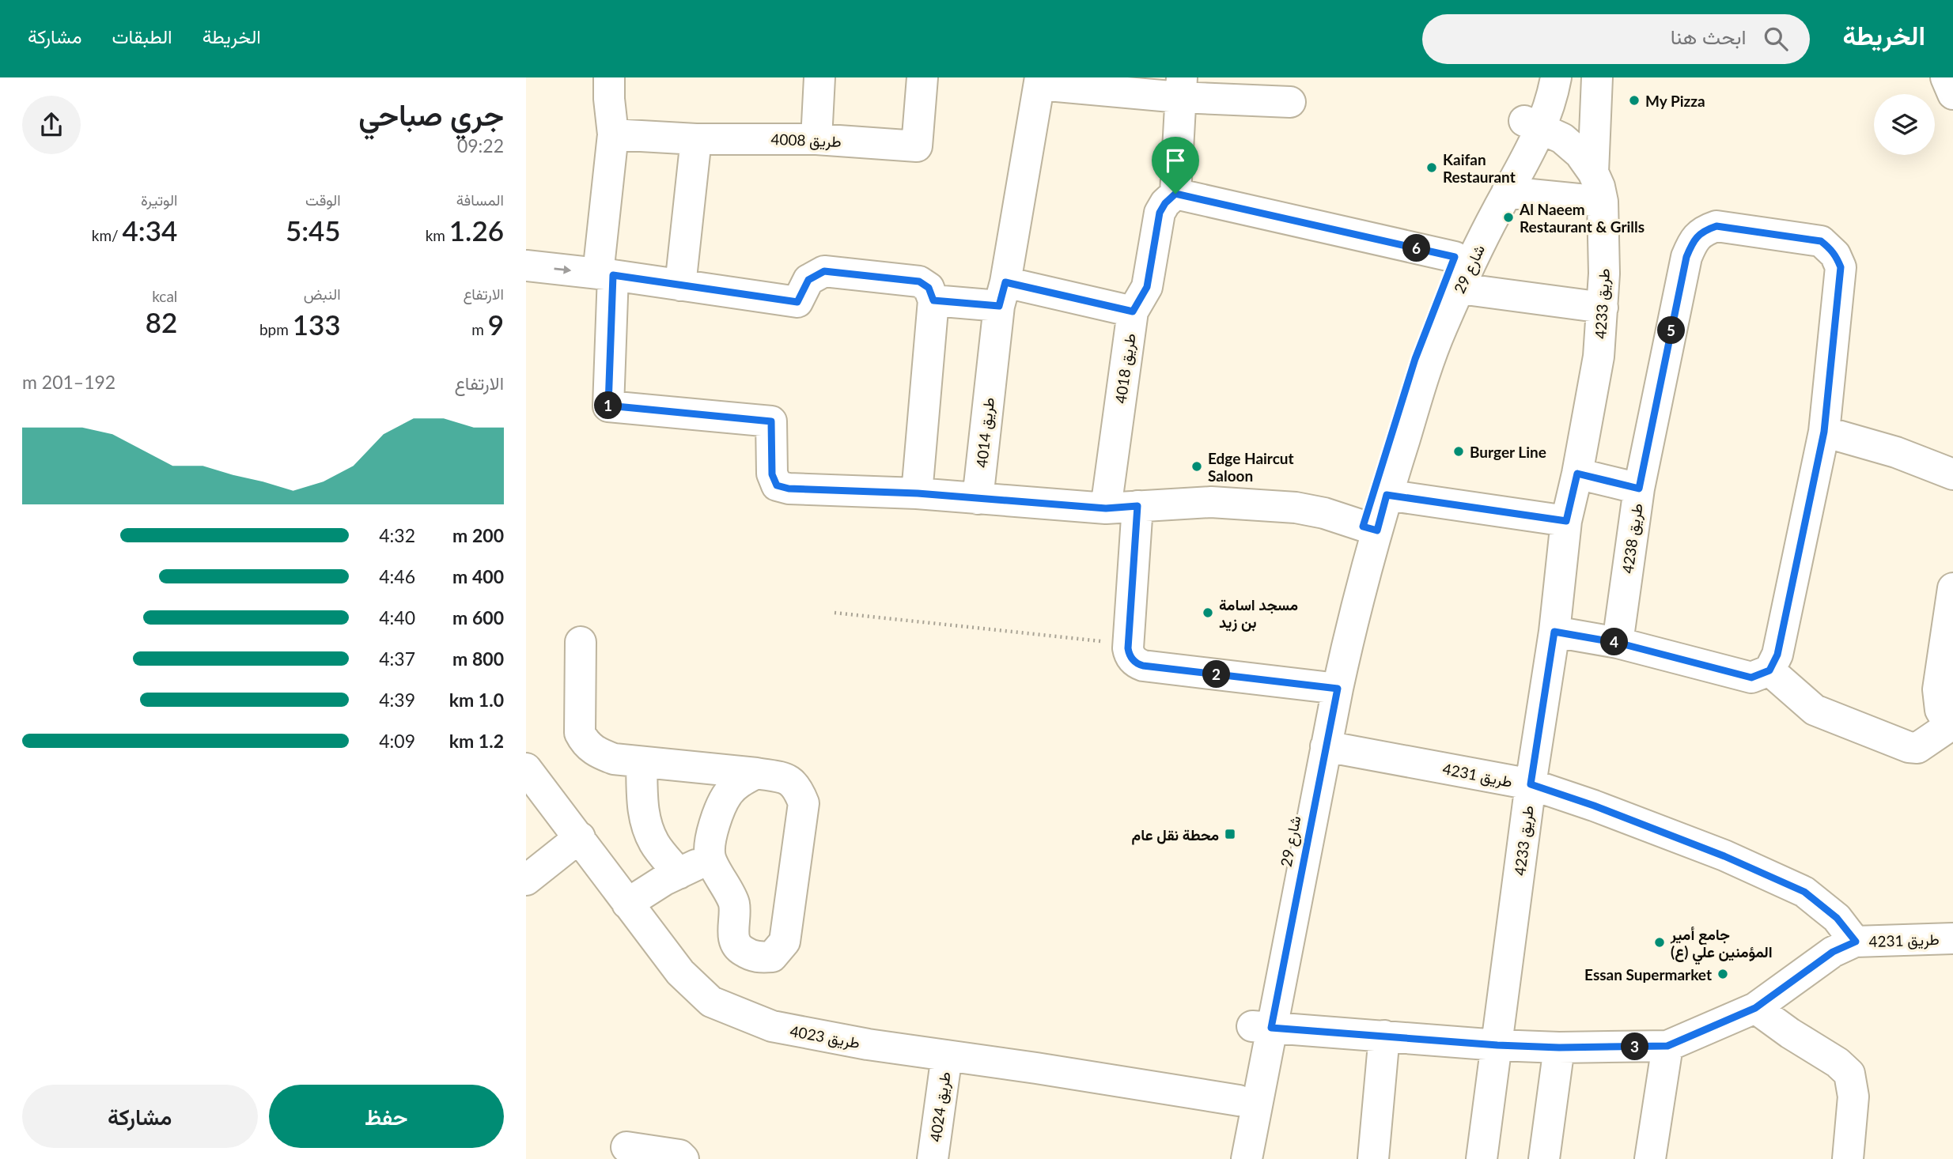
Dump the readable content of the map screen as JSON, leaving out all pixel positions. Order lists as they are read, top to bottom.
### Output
{
  "streets": {
    "street": [
      "طريق 4008",
      "شارع 29",
      "طريق 4233",
      "طريق 4018",
      "طريق 4014",
      "طريق 4238",
      "طريق 4231",
      "طريق 4023",
      "طريق 4024"
    ]
  },
  "crossings": [
    ["شارع 29", "طريق 4233"],
    ["شارع 29", "طريق 4231"],
    ["شارع 29", "طريق 4023"],
    ["طريق 4233", "طريق 4231"],
    ["طريق 4023", "طريق 4024"]
  ],
  "places": {
    "other": [
      "My Pizza",
      "Kaifan Restaurant",
      "Al Naeem Restaurant & Grills",
      "Burger Line",
      "Edge Haircut Saloon",
      "مسجد اسامة بن زيد",
      "جامع أمير المؤمنين علي (ع)",
      "Essan Supermarket"
    ],
    "transit": ["محطة نقل عام"]
  },
  "page": {
    "header": "الخريطة",
    "search": "ابحث هنا",
    "nav": ["الخريطة", "الطبقات", "مشاركة"],
    "heading": ["جري صباحي", "09:22"],
    "stats": [
      ["المسافة", "1.26 km"],
      ["الوقت", "5:45"],
      ["الوتيرة", "4:34 /km"],
      ["الارتفاع", "9 m"],
      ["النبض", "133 bpm"],
      ["kcal", "82"]
    ],
    "pins": [
      "6",
      "5",
      "1",
      "4",
      "2",
      "3"
    ],
    "chart": ["الارتفاع", "192–201 m"],
    "list": [
      {
        "name": "200 m",
        "note": "4:32"
      },
      {
        "name": "400 m",
        "note": "4:46"
      },
      {
        "name": "600 m",
        "note": "4:40"
      },
      {
        "name": "800 m",
        "note": "4:37"
      },
      {
        "name": "1.0 km",
        "note": "4:39"
      },
      {
        "name": "1.2 km",
        "note": "4:09"
      }
    ],
    "buttons": ["حفظ", "مشاركة"]
  }
}
